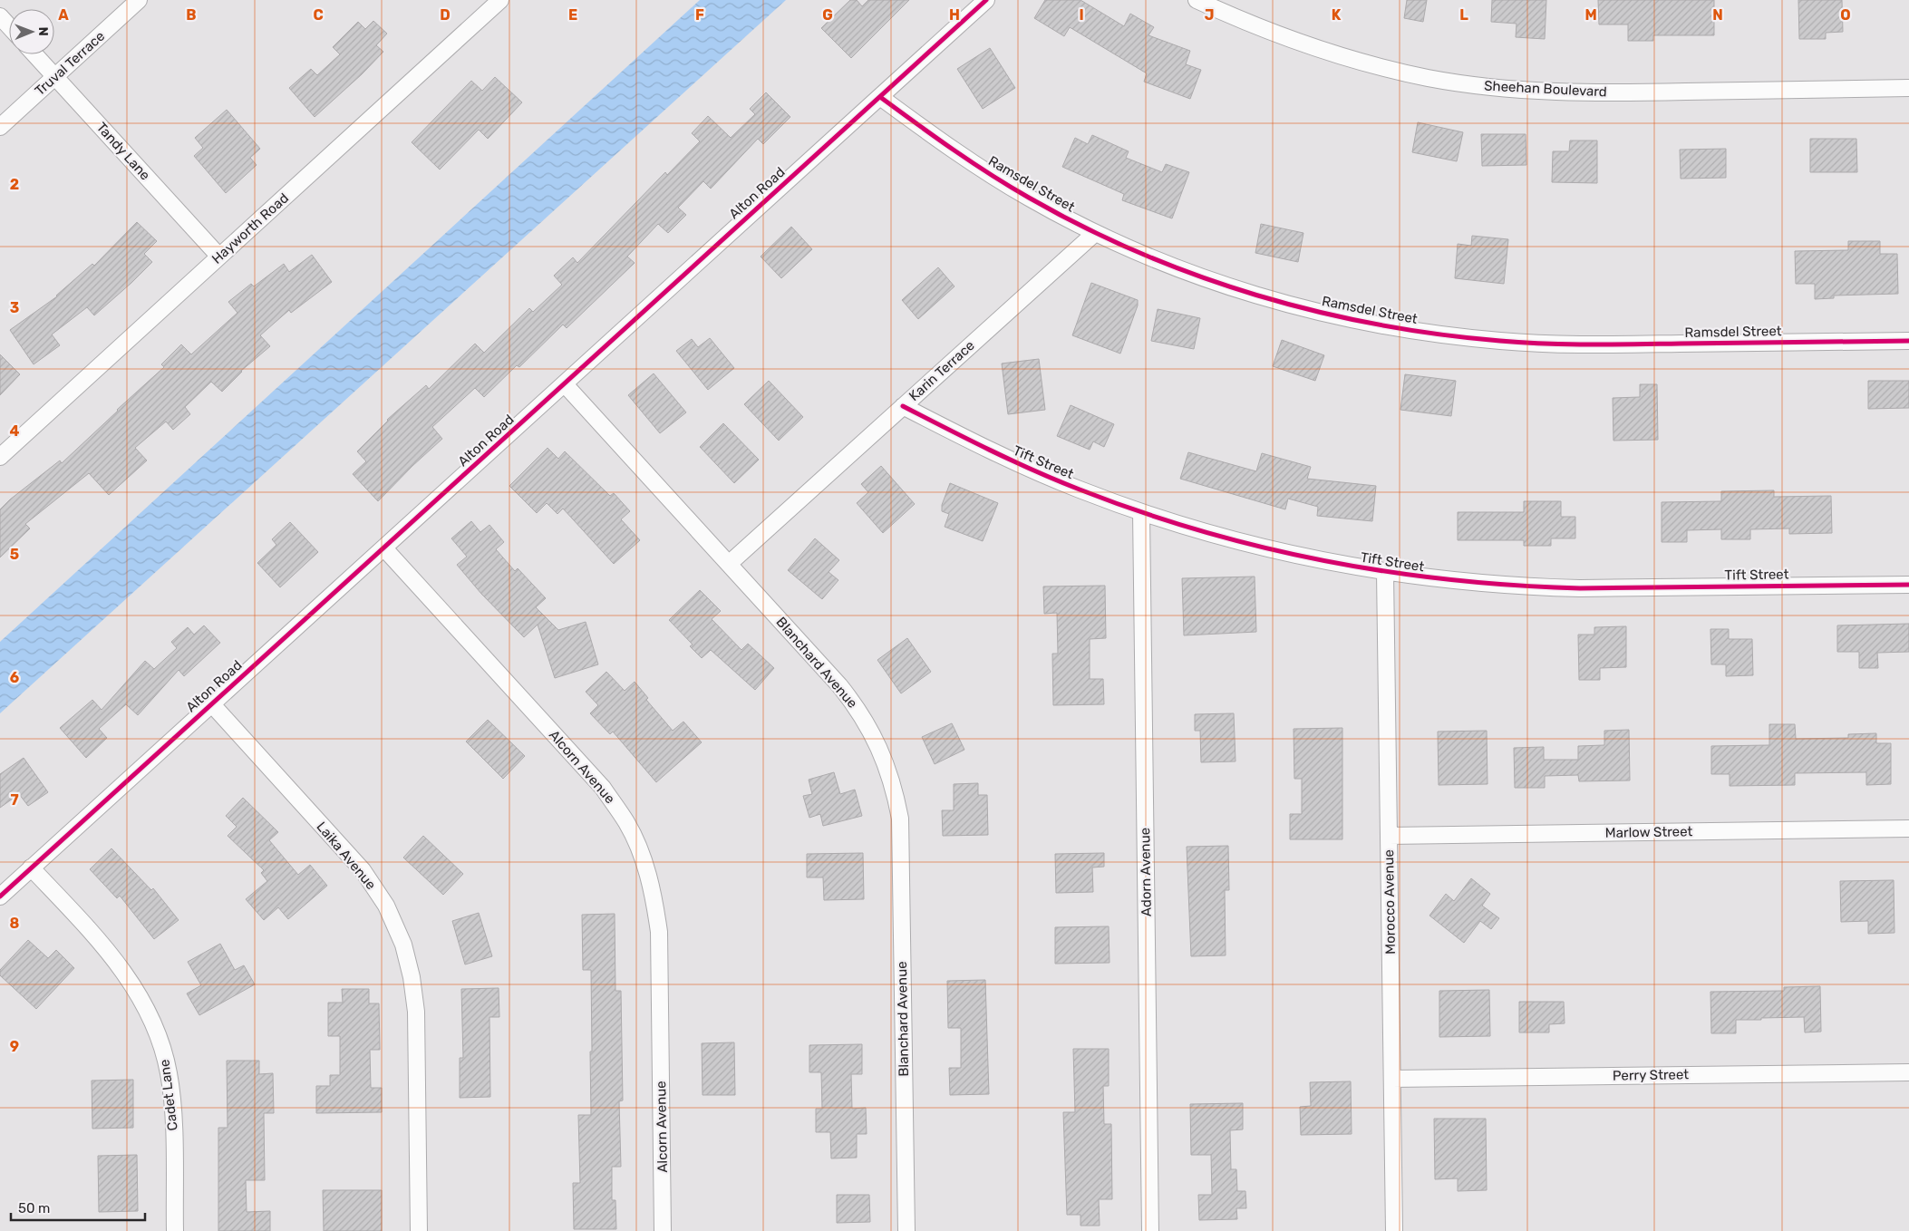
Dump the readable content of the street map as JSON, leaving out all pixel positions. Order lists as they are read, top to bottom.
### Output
{
  "streets": {
    "street": [
      "Truval Terrace",
      "Sheehan Boulevard",
      "Tandy Lane",
      "Ramsdel Street",
      "Alton Road",
      "Hayworth Road",
      "Karin Terrace",
      "Tift Street",
      "Blanchard Avenue",
      "Alcorn Avenue",
      "Marlow Street",
      "Laika Avenue",
      "Adorn Avenue",
      "Morocco Avenue",
      "Perry Street",
      "Cadet Lane"
    ]
  },
  "crossings": [
    ["Truval Terrace", "Tandy Lane"],
    ["Tandy Lane", "Hayworth Road"],
    ["Ramsdel Street", "Alton Road"],
    ["Ramsdel Street", "Karin Terrace"],
    ["Alton Road", "Blanchard Avenue"],
    ["Alton Road", "Alcorn Avenue"],
    ["Alton Road", "Laika Avenue"],
    ["Alton Road", "Cadet Lane"],
    ["Karin Terrace", "Tift Street"],
    ["Karin Terrace", "Blanchard Avenue"],
    ["Tift Street", "Adorn Avenue"],
    ["Tift Street", "Morocco Avenue"],
    ["Marlow Street", "Morocco Avenue"],
    ["Morocco Avenue", "Perry Street"]
  ],
  "scale_bar": "50 m",
  "north": "right",
  "grid": {
    "columns": [
      "A",
      "B",
      "C",
      "D",
      "E",
      "F",
      "G",
      "H",
      "I",
      "J",
      "K",
      "L",
      "M",
      "N",
      "O"
    ],
    "rows": [
      "2",
      "3",
      "4",
      "5",
      "6",
      "7",
      "8",
      "9"
    ]
  }
}
